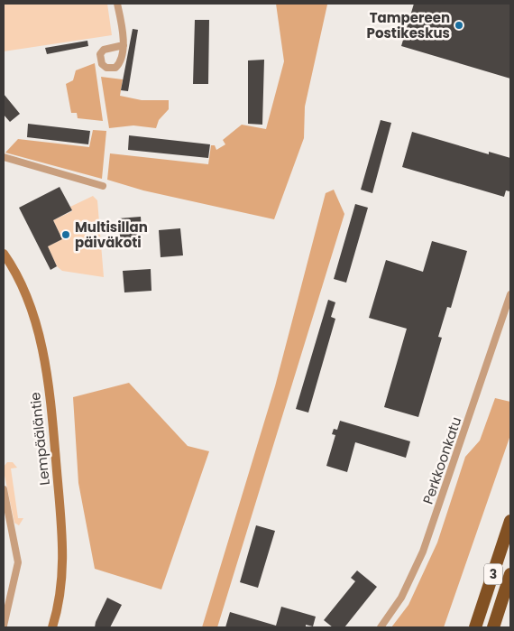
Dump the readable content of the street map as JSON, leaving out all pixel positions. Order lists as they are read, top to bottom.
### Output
{
  "streets": {
    "highway": ["3"],
    "main road": ["Lempääläntie"],
    "street": ["Perkkoonkatu"]
  },
  "places": ["Tampereen Postikeskus", "Multisillan päiväkoti"]
}
